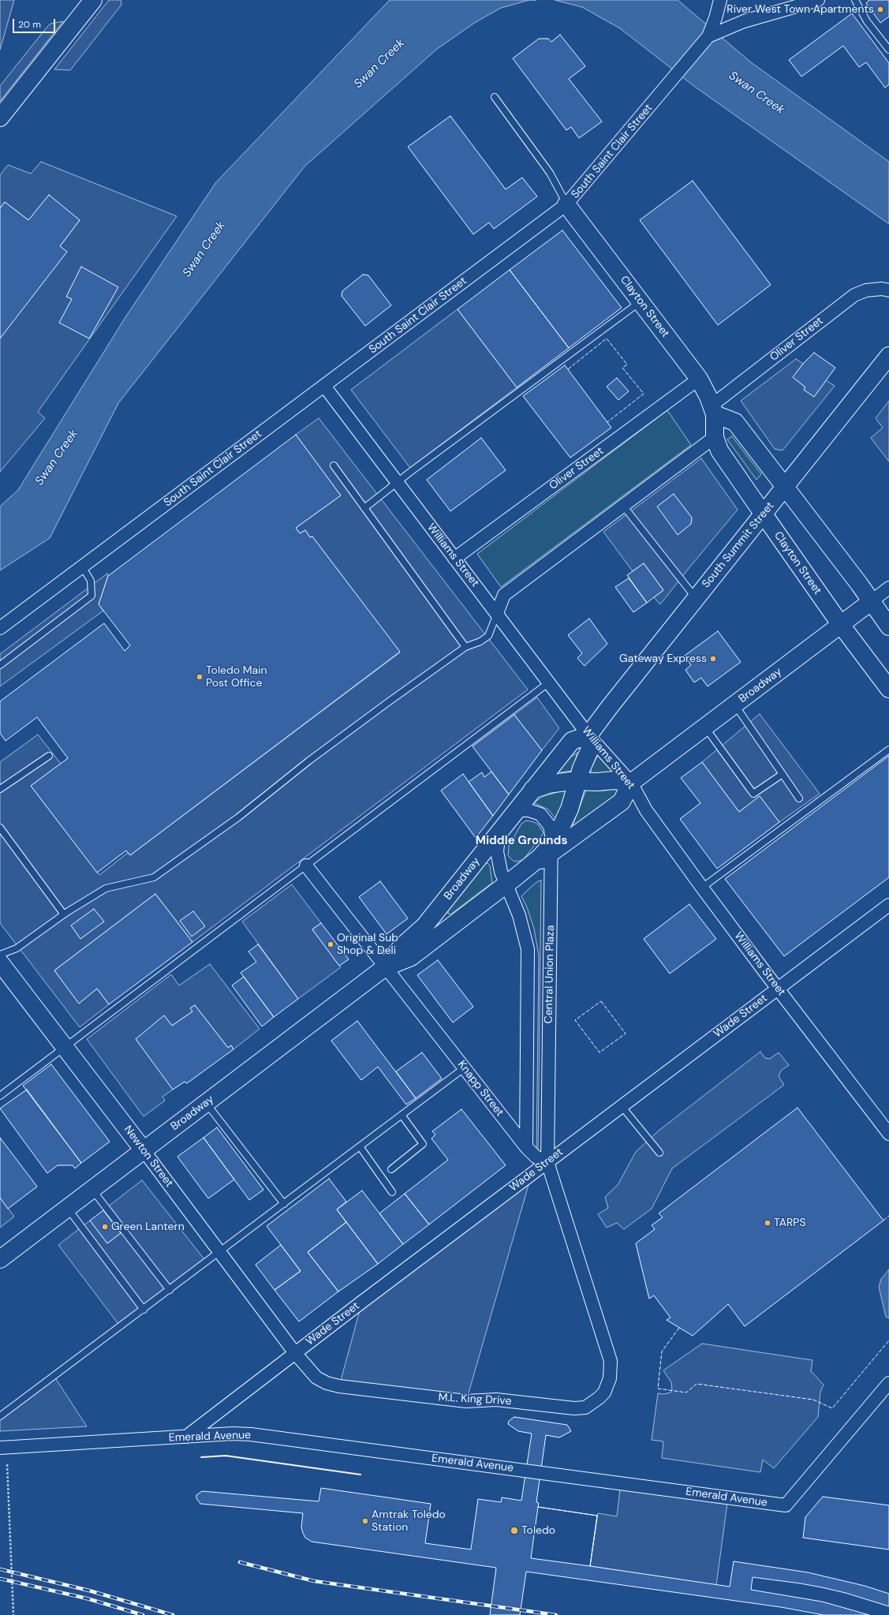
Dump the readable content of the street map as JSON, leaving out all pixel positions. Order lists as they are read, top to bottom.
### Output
{
  "streets": {
    "main road": [
      "Clayton Street",
      "South Summit Street",
      "Broadway",
      "Newton Street"
    ],
    "street": [
      "South Saint Clair Street",
      "Oliver Street",
      "Williams Street",
      "Central Union Plaza",
      "Wade Street",
      "Knapp Street",
      "M.L. King Drive",
      "Emerald Avenue"
    ]
  },
  "crossings": [
    ["South Saint Clair Street", "Clayton Street"],
    ["South Saint Clair Street", "Williams Street"],
    ["Clayton Street", "Oliver Street"],
    ["Clayton Street", "South Summit Street"],
    ["Clayton Street", "Broadway"],
    ["Oliver Street", "Williams Street"],
    ["South Summit Street", "Williams Street"],
    ["Williams Street", "Broadway"],
    ["Williams Street", "Wade Street"],
    ["Broadway", "Central Union Plaza"],
    ["Broadway", "Knapp Street"],
    ["Broadway", "Newton Street"],
    ["Central Union Plaza", "Wade Street"],
    ["Central Union Plaza", "Knapp Street"],
    ["Central Union Plaza", "M.L. King Drive"],
    ["Wade Street", "Knapp Street"],
    ["Wade Street", "Newton Street"],
    ["Wade Street", "M.L. King Drive"],
    ["Wade Street", "Emerald Avenue"],
    ["Knapp Street", "M.L. King Drive"],
    ["Newton Street", "M.L. King Drive"]
  ],
  "districts": ["Middle Grounds"],
  "water": ["Swan Creek"],
  "places": [
    "River West Town Apartments",
    "Gateway Express",
    "Toledo Main Post Office",
    "Original Sub Shop & Deli",
    "TARPS",
    "Green Lantern",
    "Amtrak Toledo Station",
    "Toledo"
  ],
  "scale_bar": "20 m"
}
